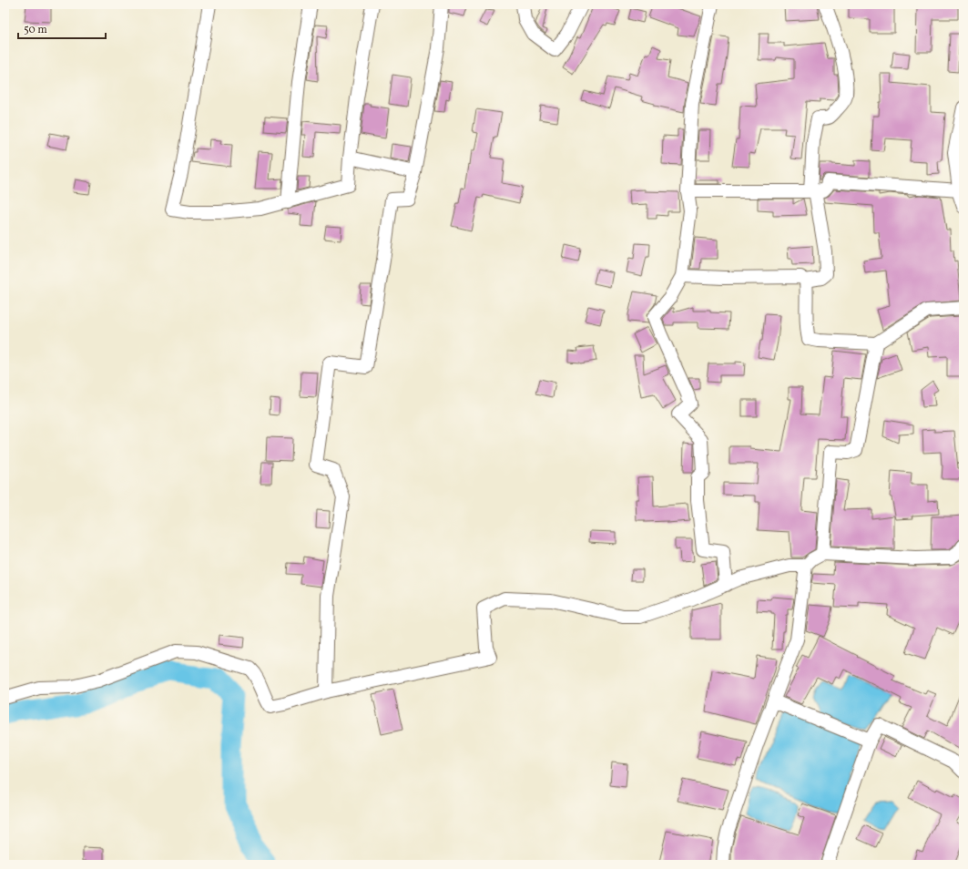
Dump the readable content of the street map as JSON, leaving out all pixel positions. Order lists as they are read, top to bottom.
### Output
{
  "scale_bar": "50 m"
}
